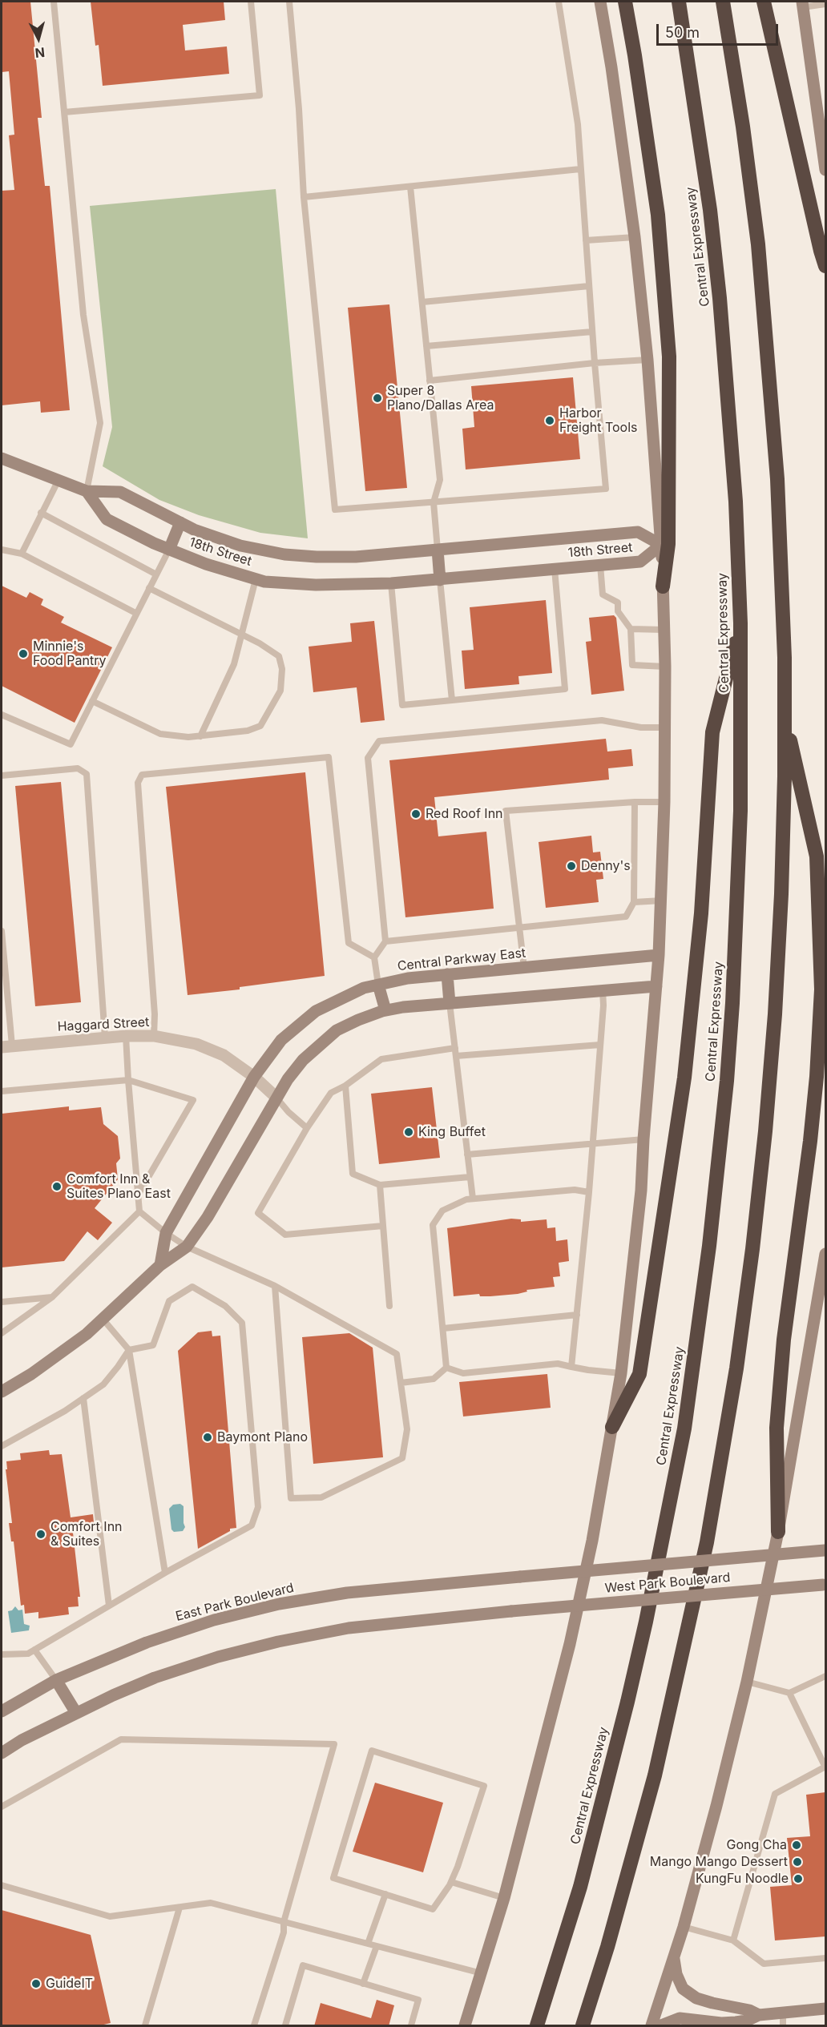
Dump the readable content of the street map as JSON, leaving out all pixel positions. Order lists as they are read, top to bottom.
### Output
{
  "streets": {
    "highway": ["Central Expressway"],
    "main road": [
      "18th Street",
      "Central Parkway East",
      "West Park Boulevard",
      "East Park Boulevard"
    ],
    "street": ["Haggard Street"]
  },
  "crossings": [
    ["Central Parkway East", "Haggard Street"],
    ["West Park Boulevard", "East Park Boulevard"]
  ],
  "places": [
    "Super 8 Plano/Dallas Area",
    "Harbor Freight Tools",
    "Minnie's Food Pantry",
    "Red Roof Inn",
    "Denny's",
    "King Buffet",
    "Comfort Inn & Suites Plano East",
    "Baymont Plano",
    "Comfort Inn & Suites",
    "Gong Cha",
    "Mango Mango Dessert",
    "KungFu Noodle",
    "GuideIT"
  ],
  "scale_bar": "50 m",
  "north": "bottom"
}
